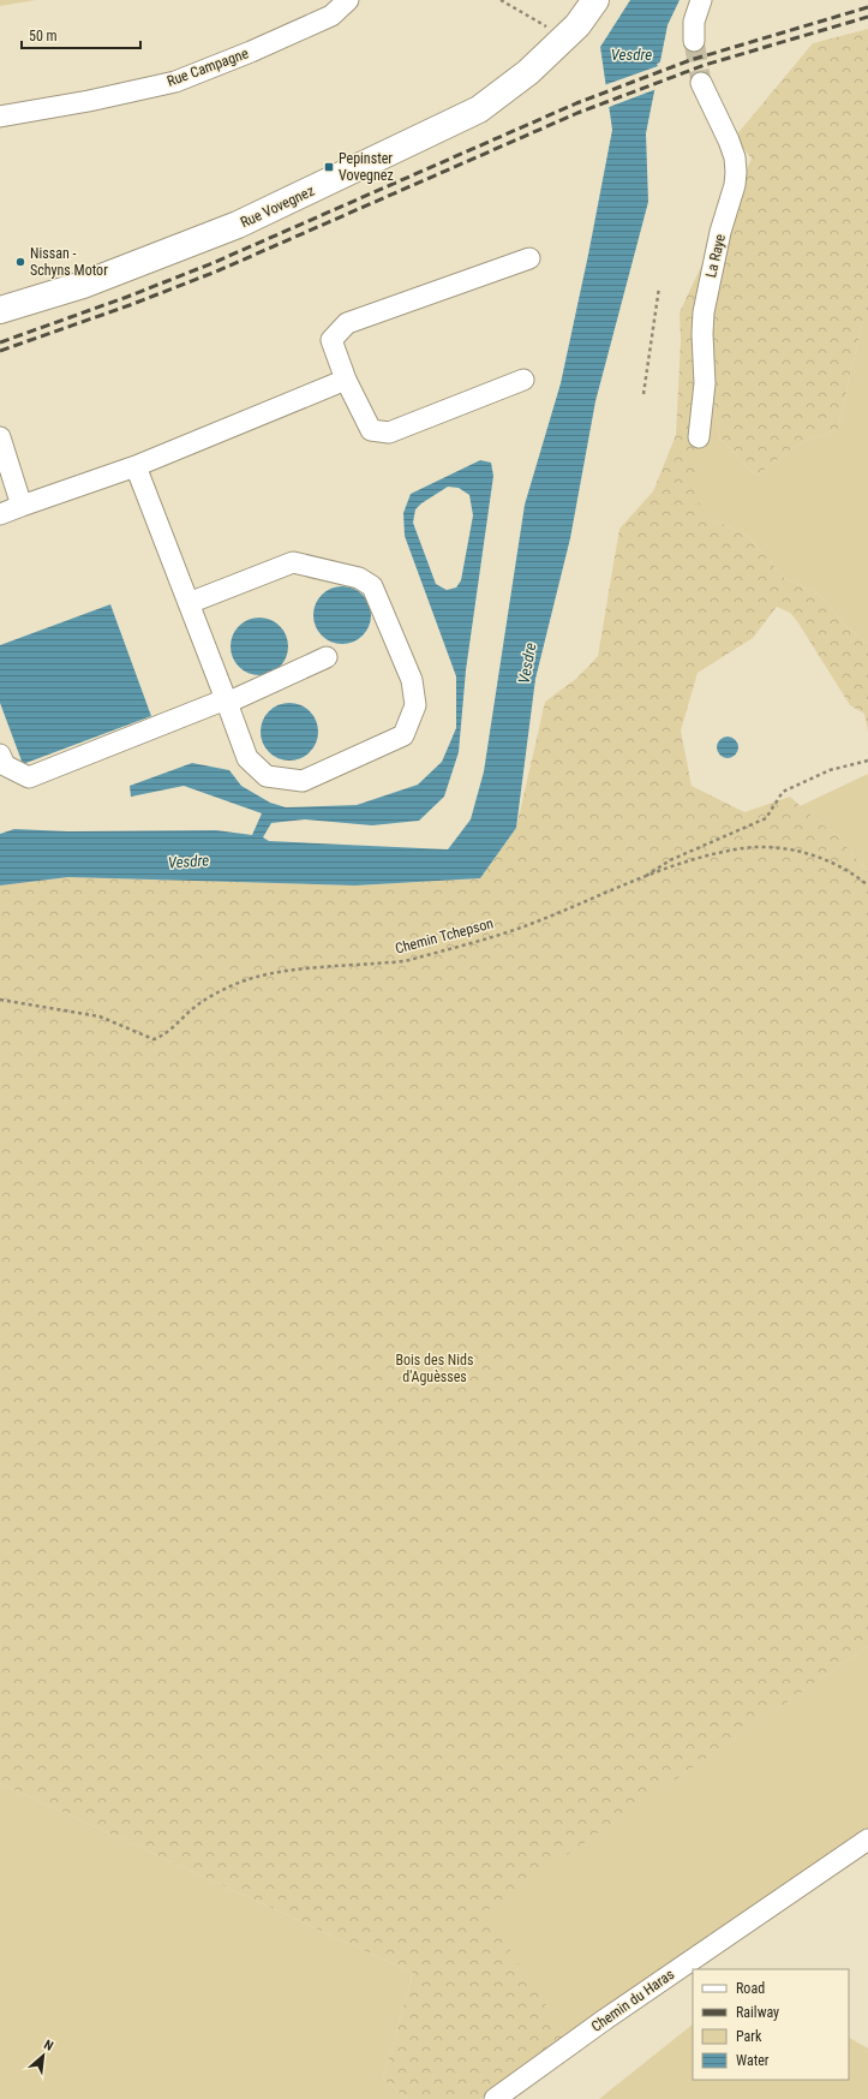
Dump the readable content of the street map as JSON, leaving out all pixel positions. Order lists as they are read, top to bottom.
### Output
{
  "streets": {
    "main road": ["Rue Vovegnez"],
    "street": ["Rue Campagne", "La Raye", "Chemin du Haras"],
    "path": ["Chemin Tchepson"]
  },
  "water": ["Vesdre"],
  "parks": ["Bois des Nids d'Aguèsses"],
  "places": {
    "transit": ["Pepinster Vovegnez"],
    "other": ["Nissan - Schyns Motor"]
  },
  "legend": [
    "Road",
    "Railway",
    "Park",
    "Water"
  ],
  "scale_bar": "50 m",
  "north": "top right"
}
